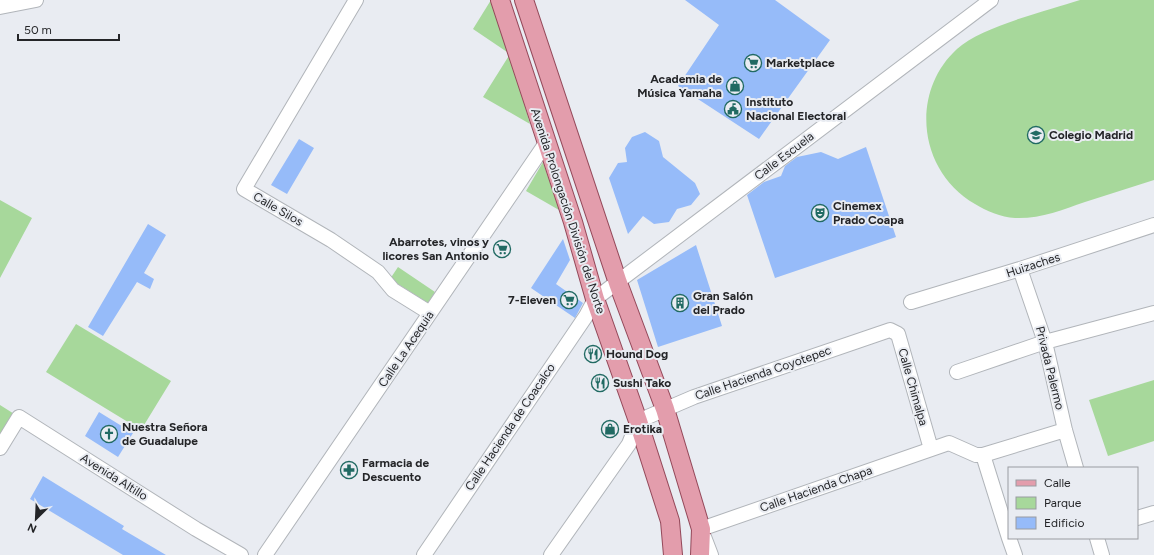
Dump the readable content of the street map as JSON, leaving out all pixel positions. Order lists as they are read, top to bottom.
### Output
{
  "streets": {
    "main road": ["Avenida Prolongación División del Norte"],
    "street": [
      "Calle Escuela",
      "Calle Silos",
      "Huizaches",
      "Calle La Acequia",
      "Privada Palermo",
      "Calle Hacienda Coyotepec",
      "Calle Chimalpa",
      "Calle Hacienda de Coacalco",
      "Avenida Altillo",
      "Calle Hacienda Chapa"
    ]
  },
  "crossings": [
    ["Calle Escuela", "Avenida Prolongación División del Norte"],
    ["Calle Escuela", "Calle Hacienda de Coacalco"],
    ["Calle Silos", "Calle La Acequia"],
    ["Avenida Prolongación División del Norte", "Calle La Acequia"],
    ["Avenida Prolongación División del Norte", "Calle Hacienda Coyotepec"],
    ["Avenida Prolongación División del Norte", "Calle Hacienda de Coacalco"],
    ["Avenida Prolongación División del Norte", "Calle Hacienda Chapa"],
    ["Huizaches", "Privada Palermo"],
    ["Calle Hacienda Coyotepec", "Calle Chimalpa"],
    ["Calle Chimalpa", "Calle Hacienda Chapa"]
  ],
  "places": {
    "supermarket": ["Marketplace", "Abarrotes, vinos y licores San Antonio", "7-Eleven"],
    "shop": ["Academia de Música Yamaha", "Erotika"],
    "public building": ["Instituto Nacional Electoral"],
    "school or university": ["Colegio Madrid"],
    "theatre": ["Cinemex Prado Coapa"],
    "building": ["Gran Salón del Prado"],
    "restaurant": ["Hound Dog", "Sushi Tako"],
    "church": ["Nuestra Señora de Guadalupe"],
    "pharmacy": ["Farmacia de Descuento"]
  },
  "legend": ["Calle", "Parque", "Edificio"],
  "scale_bar": "50 m",
  "north": "bottom left"
}
